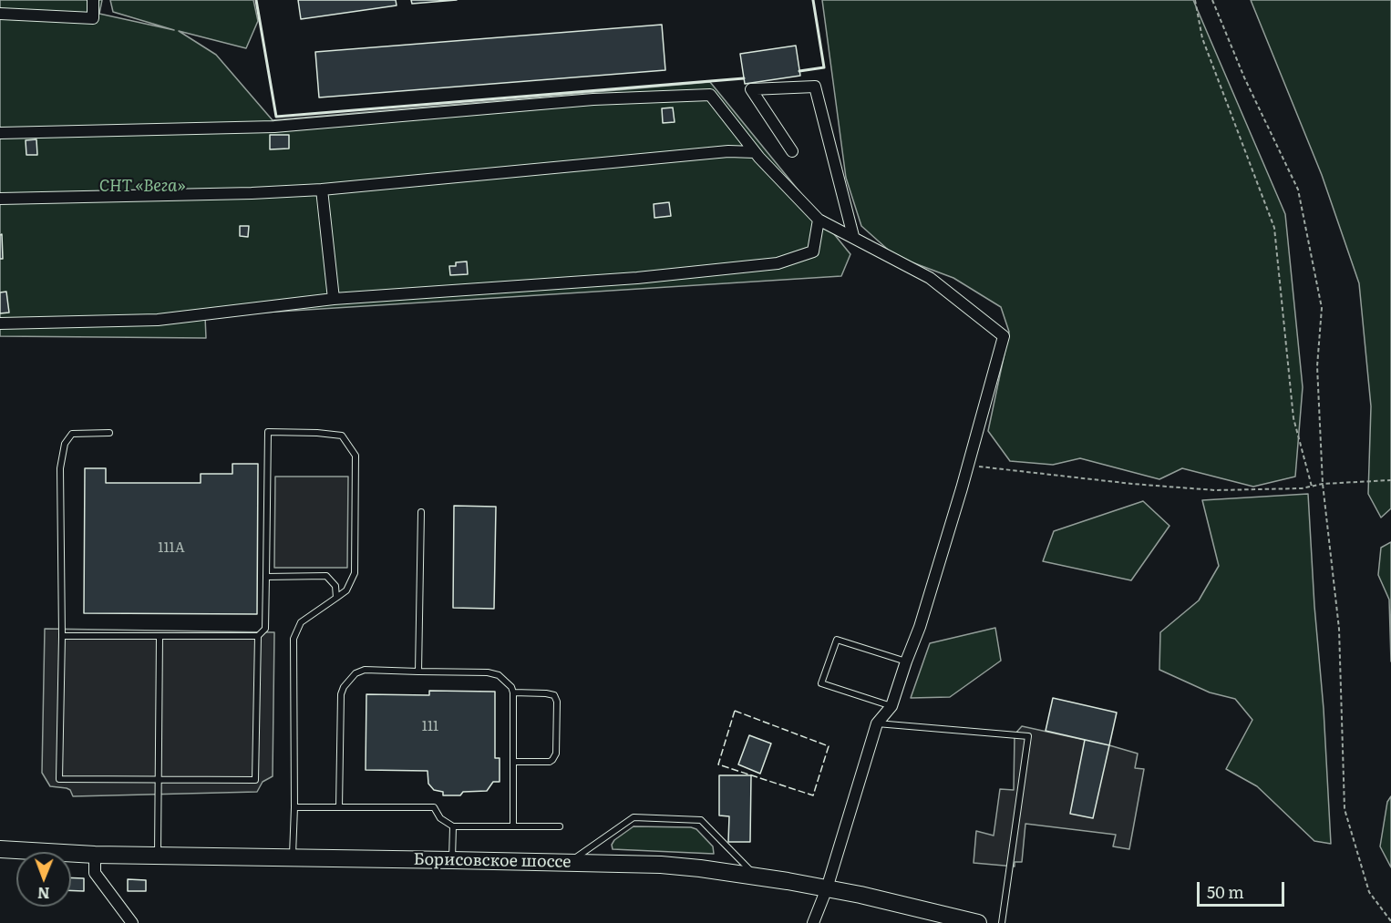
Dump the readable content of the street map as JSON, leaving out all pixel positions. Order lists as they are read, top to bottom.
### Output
{
  "streets": {
    "main road": ["Борисовское шоссе"]
  },
  "parks": ["СНТ «Вега»"],
  "house_numbers": ["111А", "111"],
  "scale_bar": "50 m",
  "north": "bottom"
}
